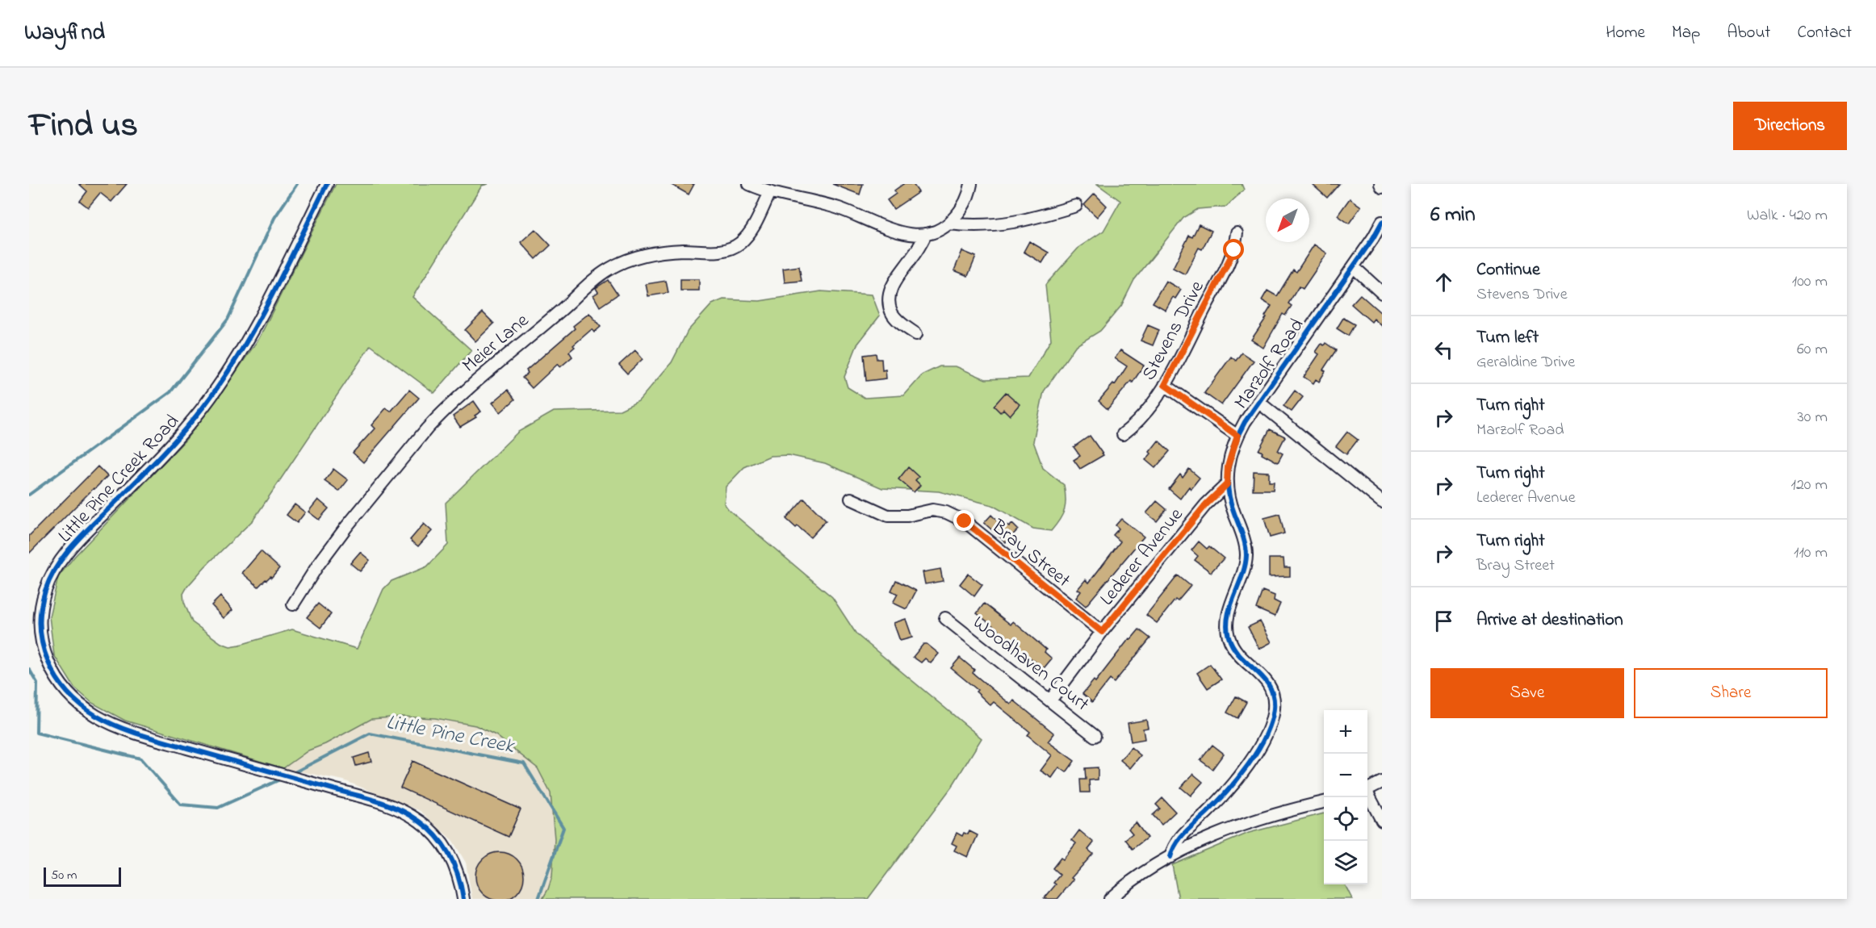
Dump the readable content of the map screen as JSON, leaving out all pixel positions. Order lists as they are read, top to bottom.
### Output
{
  "streets": {
    "street": [
      "Stevens Drive",
      "Meier Lane",
      "Marzolf Road",
      "Little Pine Creek Road",
      "Bray Street",
      "Lederer Avenue",
      "Woodhaven Court"
    ]
  },
  "crossings": [
    ["Marzolf Road", "Lederer Avenue"],
    ["Bray Street", "Lederer Avenue"],
    ["Lederer Avenue", "Woodhaven Court"]
  ],
  "water": ["Little Pine Creek"],
  "scale_bar": "50 m",
  "north": "bottom left",
  "page": {
    "header": "Wayfind",
    "nav": [
      "Home",
      "Map",
      "About",
      "Contact"
    ],
    "title": "Find us",
    "buttons": [
      "Directions",
      ["Save", "Share"]
    ],
    "heading": ["6 min", "Walk · 420 m"],
    "list": [
      ["Continue", "Stevens Drive", "100 m"],
      ["Turn left", "Geraldine Drive", "60 m"],
      ["Turn right", "Marzolf Road", "30 m"],
      ["Turn right", "Lederer Avenue", "120 m"],
      ["Turn right", "Bray Street", "110 m"],
      "Arrive at destination"
    ],
    "map_buttons": ["+", "−"],
    "scale": "50 m"
  }
}
